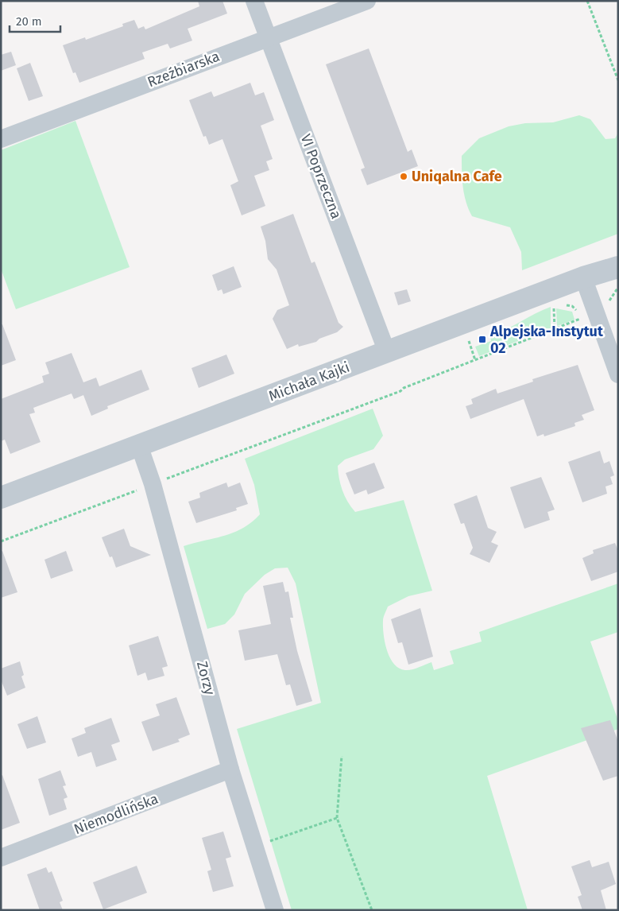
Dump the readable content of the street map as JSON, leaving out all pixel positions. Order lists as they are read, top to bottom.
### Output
{
  "streets": {
    "street": [
      "Rzeźbiarska",
      "VI Poprzeczna",
      "Michała Kajki",
      "Zorzy",
      "Niemodlińska"
    ]
  },
  "crossings": [
    ["Rzeźbiarska", "VI Poprzeczna"],
    ["VI Poprzeczna", "Michała Kajki"],
    ["Michała Kajki", "Zorzy"],
    ["Zorzy", "Niemodlińska"]
  ],
  "places": {
    "other": ["Uniqalna Cafe"],
    "transit": ["Alpejska-Instytut 02"]
  },
  "scale_bar": "20 m"
}
